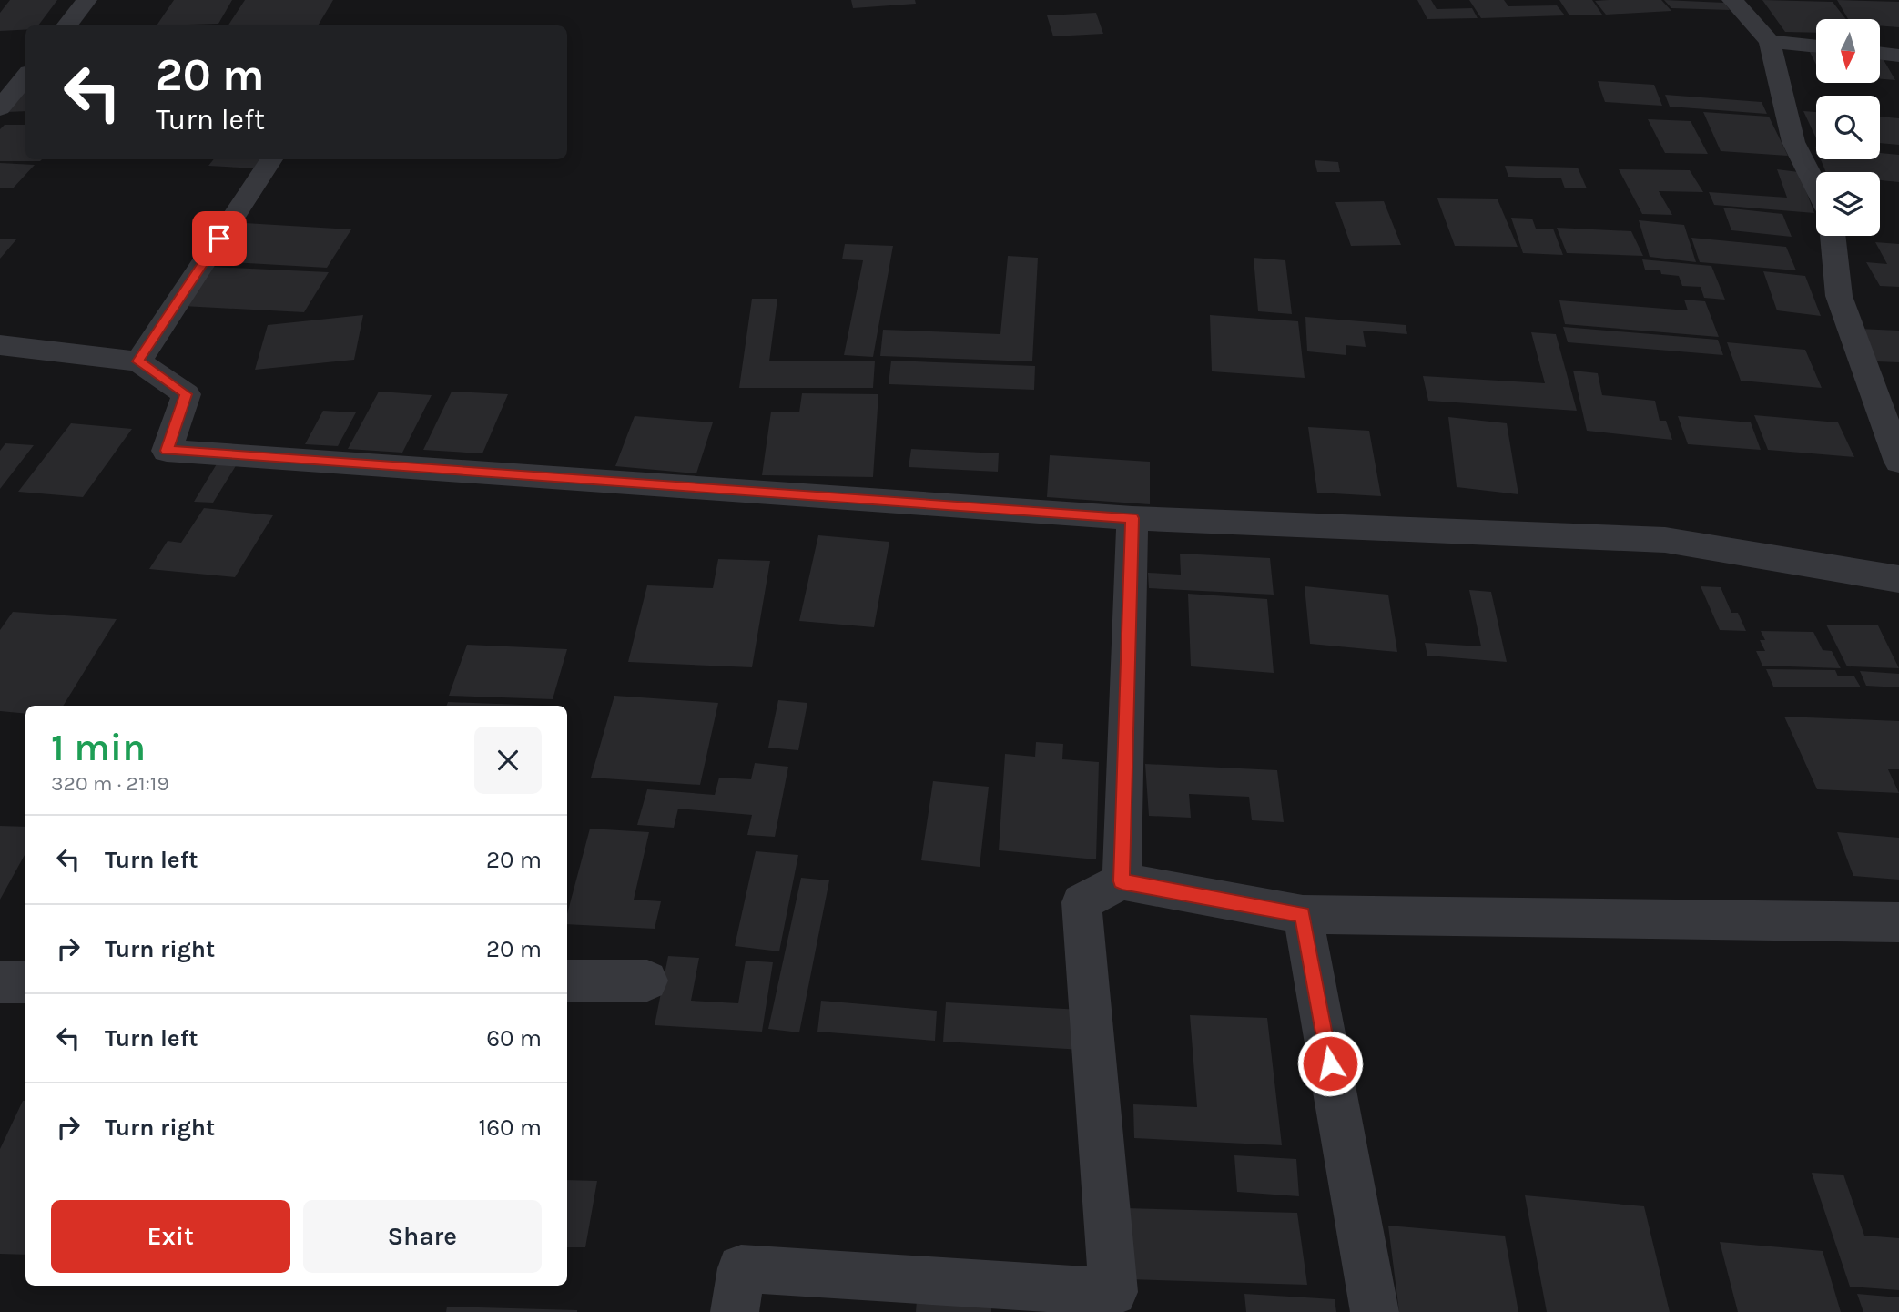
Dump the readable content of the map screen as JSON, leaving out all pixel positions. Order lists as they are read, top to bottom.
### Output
{
  "north": "bottom",
  "page": {
    "turn": ["20 m", "Turn left"],
    "heading": ["1 min", "320 m · 21:19"],
    "list": [
      {
        "name": "Turn left",
        "value": "20 m"
      },
      {
        "name": "Turn right",
        "value": "20 m"
      },
      {
        "name": "Turn left",
        "value": "60 m"
      },
      {
        "name": "Turn right",
        "value": "160 m"
      }
    ],
    "buttons": ["Exit", "Share"]
  }
}
